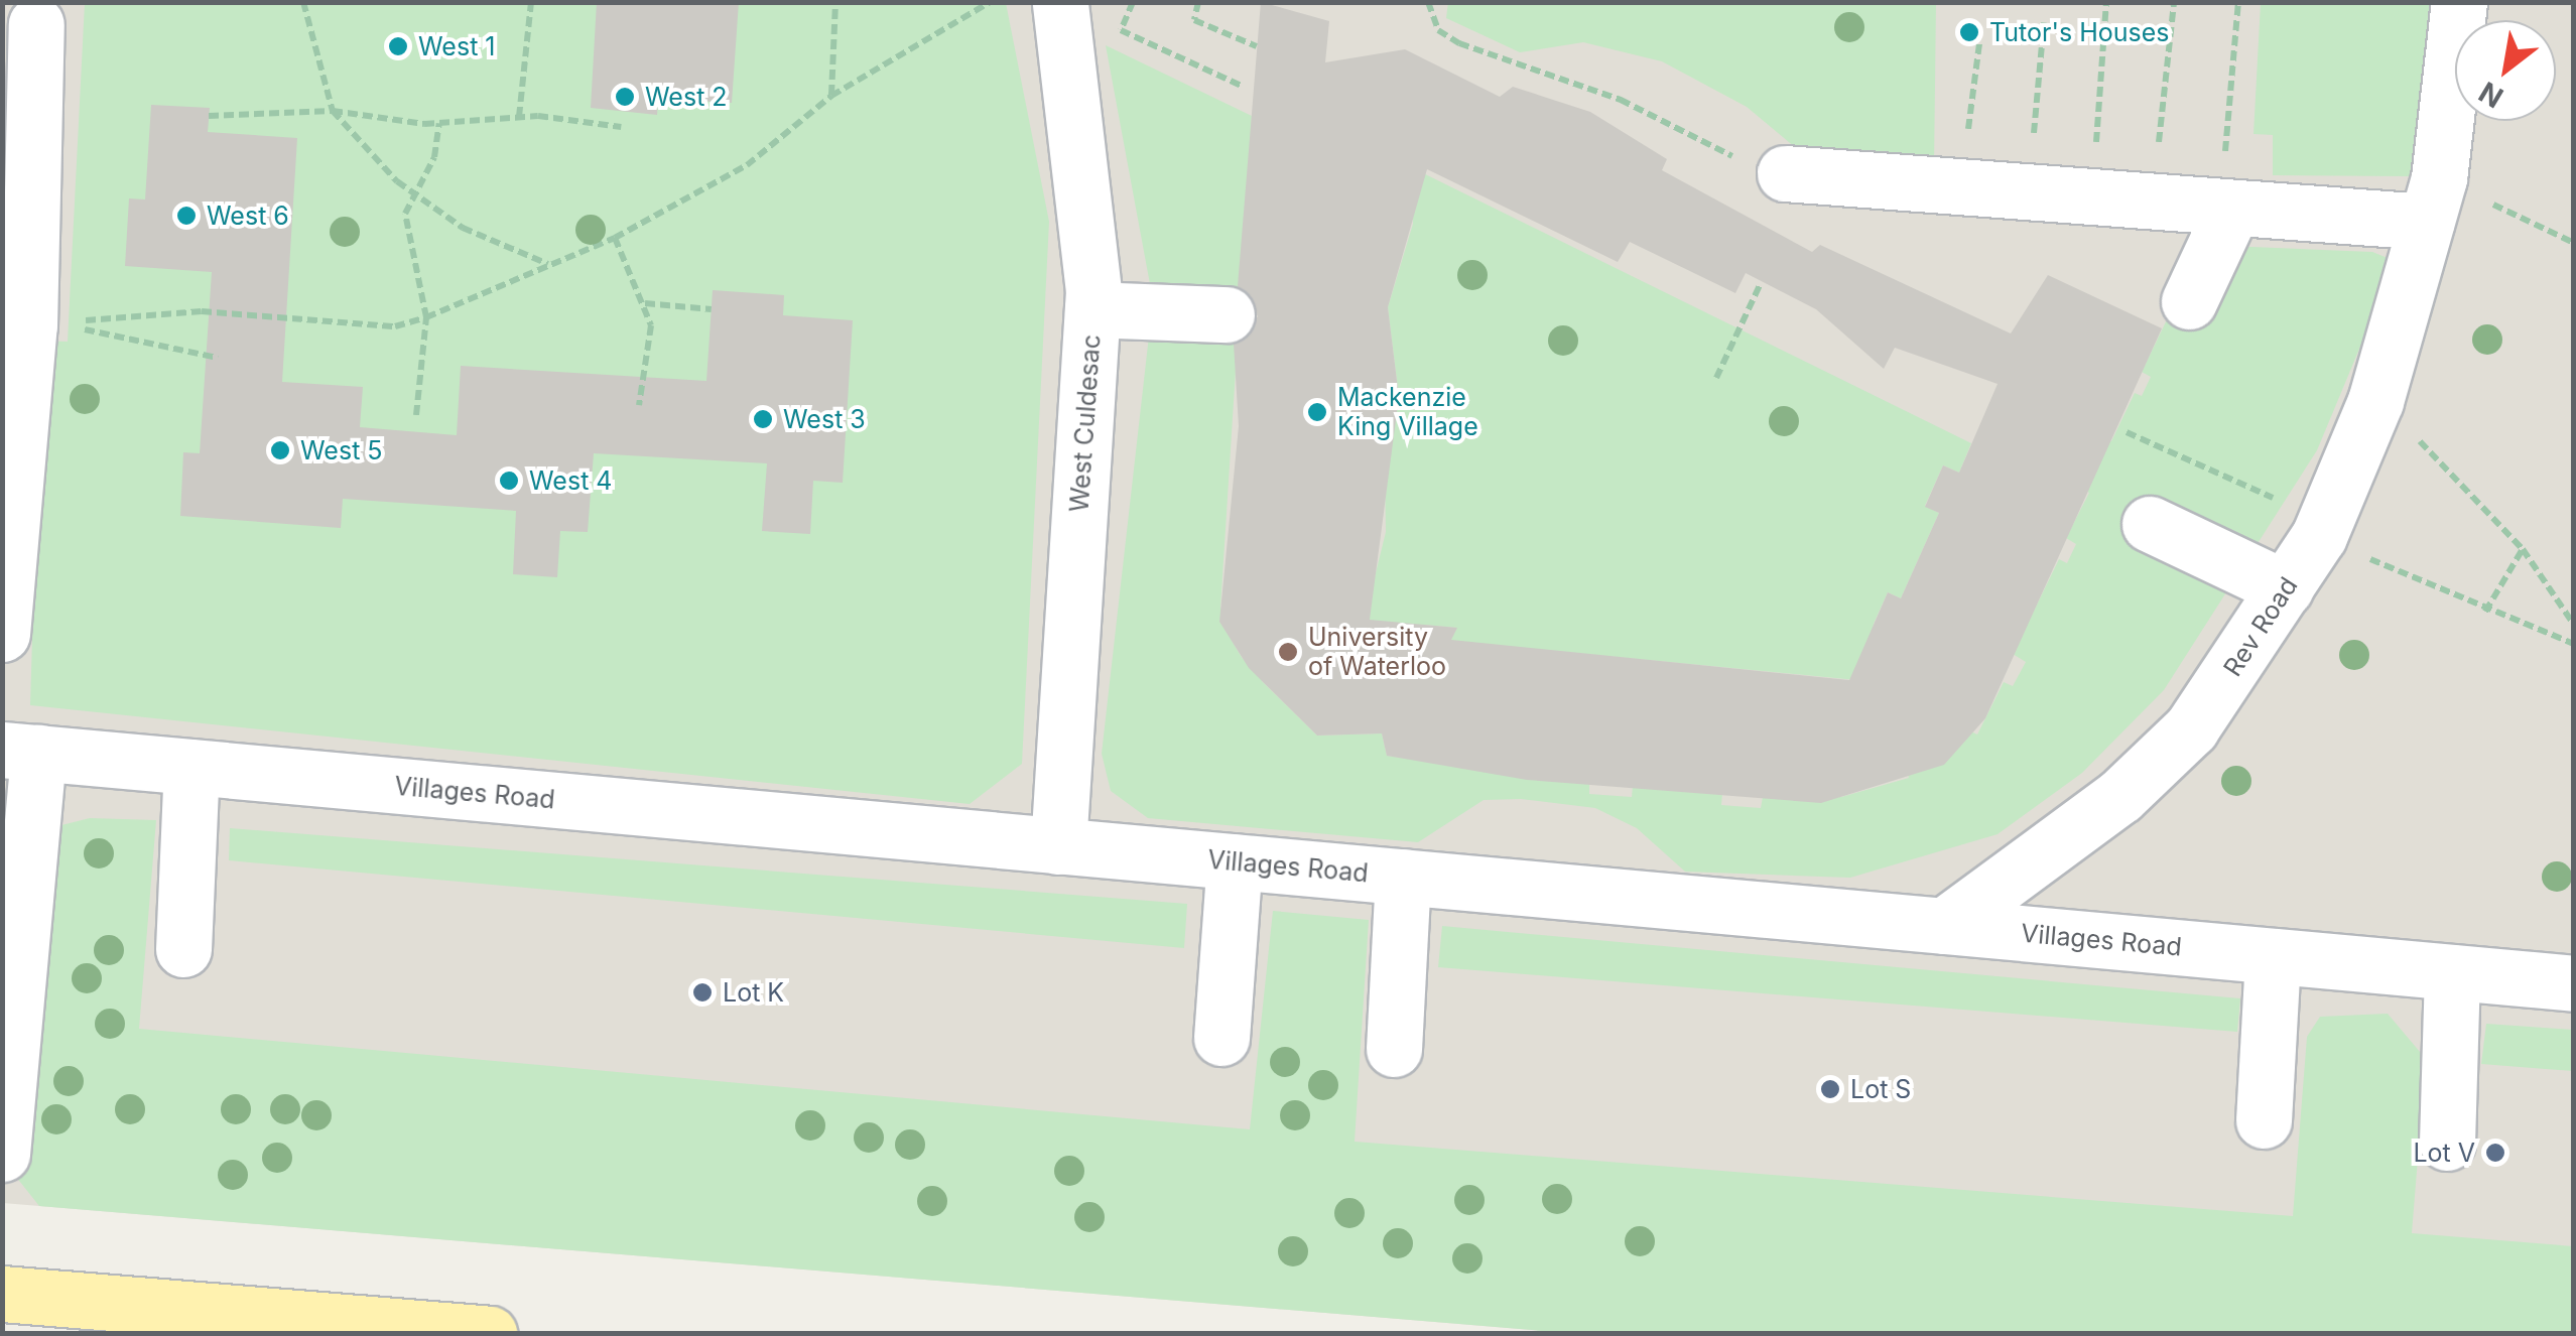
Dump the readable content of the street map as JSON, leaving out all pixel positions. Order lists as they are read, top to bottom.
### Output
{
  "streets": {
    "lane": ["West Culdesac", "Rev Road", "Villages Road"]
  },
  "crossings": [
    ["West Culdesac", "Villages Road"],
    ["Rev Road", "Villages Road"]
  ],
  "places": [
    "Tutor's Houses",
    "West 1",
    "West 2",
    "West 6",
    "Mackenzie King Village",
    "West 3",
    "West 5",
    "West 4",
    "University of Waterloo",
    "Lot K",
    "Lot S",
    "Lot V"
  ],
  "north": "bottom left"
}
